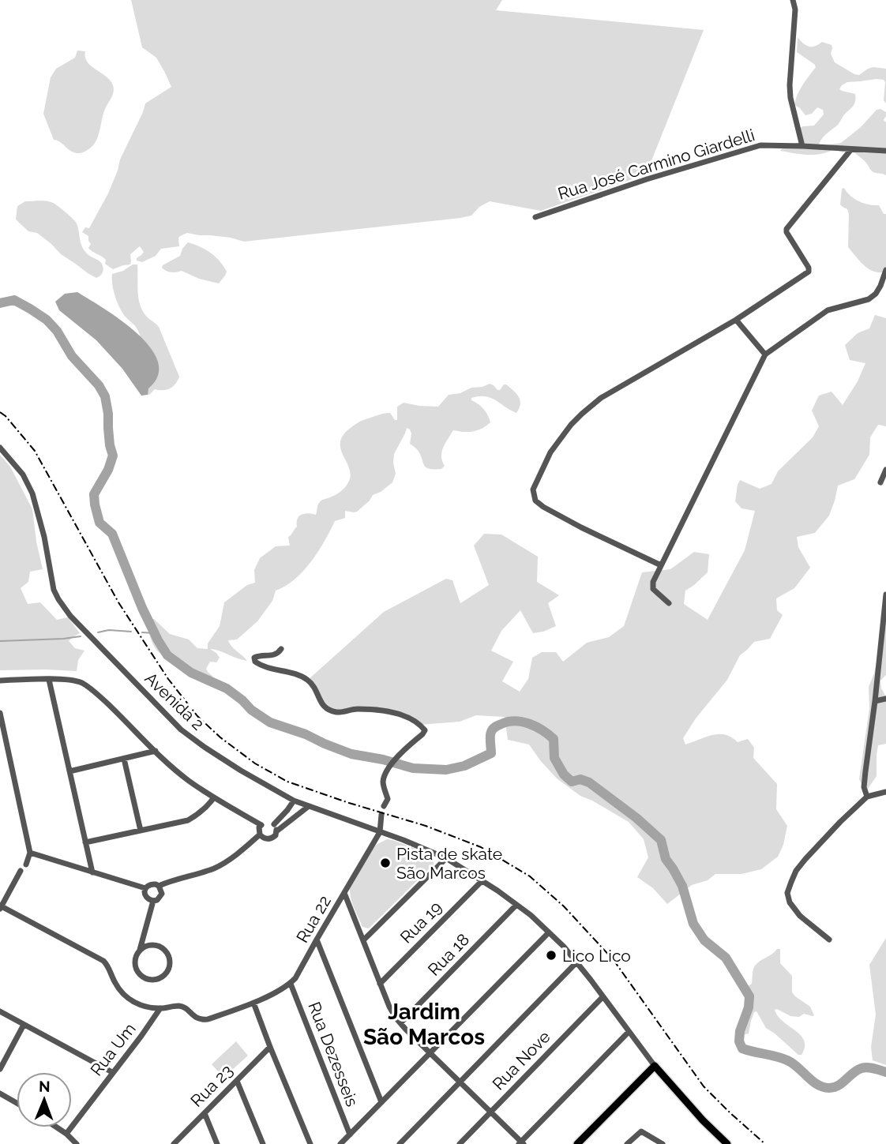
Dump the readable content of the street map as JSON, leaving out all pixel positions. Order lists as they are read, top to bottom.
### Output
{
  "streets": {
    "street": [
      "Rua José Carmino Giardelli",
      "Avenida 2",
      "Rua 22",
      "Rua 19",
      "Rua 18",
      "Rua Um",
      "Rua Dezesseis",
      "Rua Nove",
      "Rua 23"
    ]
  },
  "crossings": [
    ["Avenida 2", "Rua 22"],
    ["Avenida 2", "Rua 19"],
    ["Avenida 2", "Rua 18"],
    ["Avenida 2", "Rua Nove"],
    ["Rua 22", "Rua Dezesseis"]
  ],
  "districts": ["Jardim São Marcos"],
  "places": ["Pista de skate São Marcos", "Lico Lico"],
  "north": "top"
}
